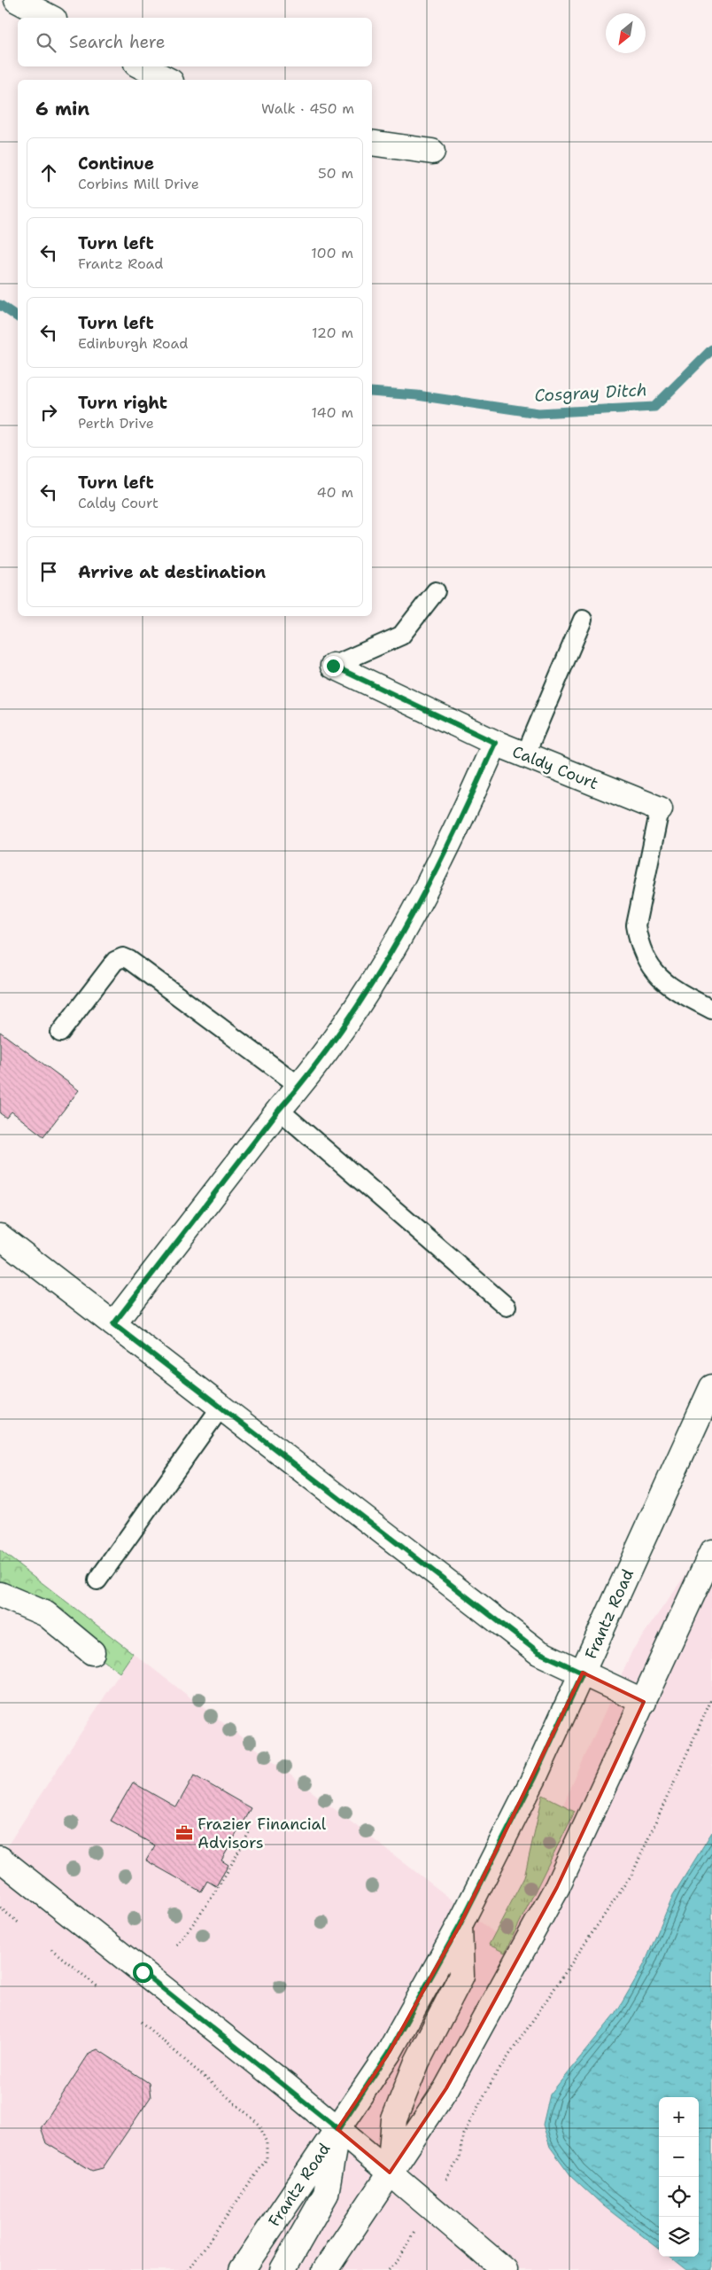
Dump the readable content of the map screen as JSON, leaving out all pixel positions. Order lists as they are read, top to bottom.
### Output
{
  "streets": {
    "street": ["Caldy Court", "Frantz Road"]
  },
  "water": ["Cosgray Ditch"],
  "places": {
    "office": ["Frazier Financial Advisors"]
  },
  "north": "bottom left",
  "page": {
    "search": "Search here",
    "heading": ["6 min", "Walk · 450 m"],
    "list": [
      ["Continue", "Corbins Mill Drive", "50 m"],
      ["Turn left", "Frantz Road", "100 m"],
      ["Turn left", "Edinburgh Road", "120 m"],
      ["Turn right", "Perth Drive", "140 m"],
      ["Turn left", "Caldy Court", "40 m"],
      "Arrive at destination"
    ],
    "map_buttons": ["+", "−"]
  }
}
